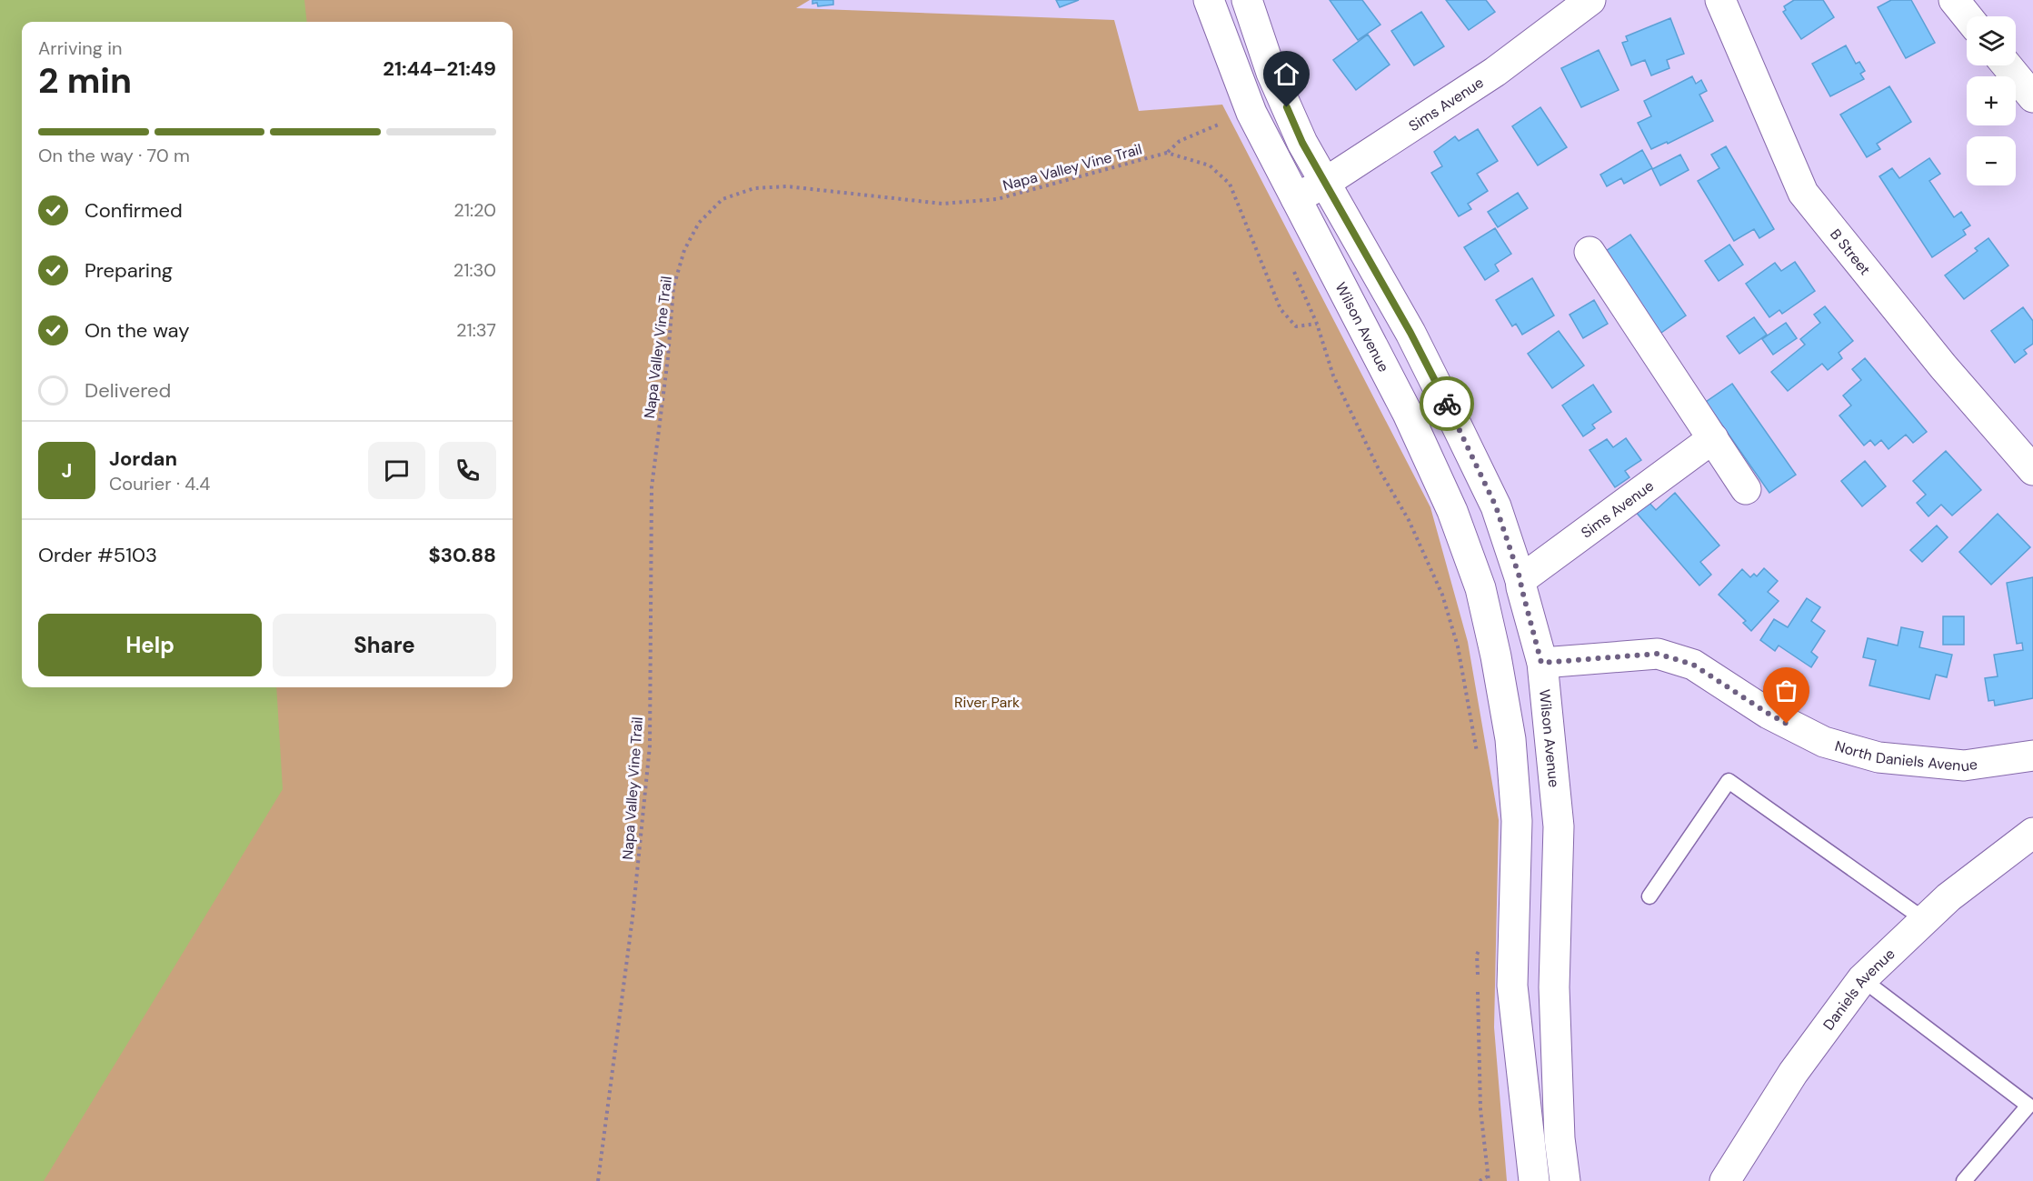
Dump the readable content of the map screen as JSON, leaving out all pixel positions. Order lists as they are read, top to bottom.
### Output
{
  "streets": {
    "street": [
      "Sims Avenue",
      "B Street",
      "Wilson Avenue",
      "North Daniels Avenue",
      "Daniels Avenue"
    ],
    "path": ["Napa Valley Vine Trail"]
  },
  "crossings": [
    ["Sims Avenue", "Wilson Avenue"],
    ["Wilson Avenue", "North Daniels Avenue"]
  ],
  "parks": ["River Park"],
  "page": {
    "map_buttons": ["+", "−"],
    "heading": ["2 min", "Arriving in", "21:44–21:49"],
    "panel": [
      "Jordan",
      "Courier · 4.4",
      "Order #5103",
      "$30.88"
    ],
    "bar": "On the way · 70 m",
    "list": [
      ["Confirmed", "21:20"],
      ["Preparing", "21:30"],
      ["On the way", "21:37"],
      "Delivered"
    ],
    "round": "J",
    "buttons": ["Help", "Share"]
  }
}
